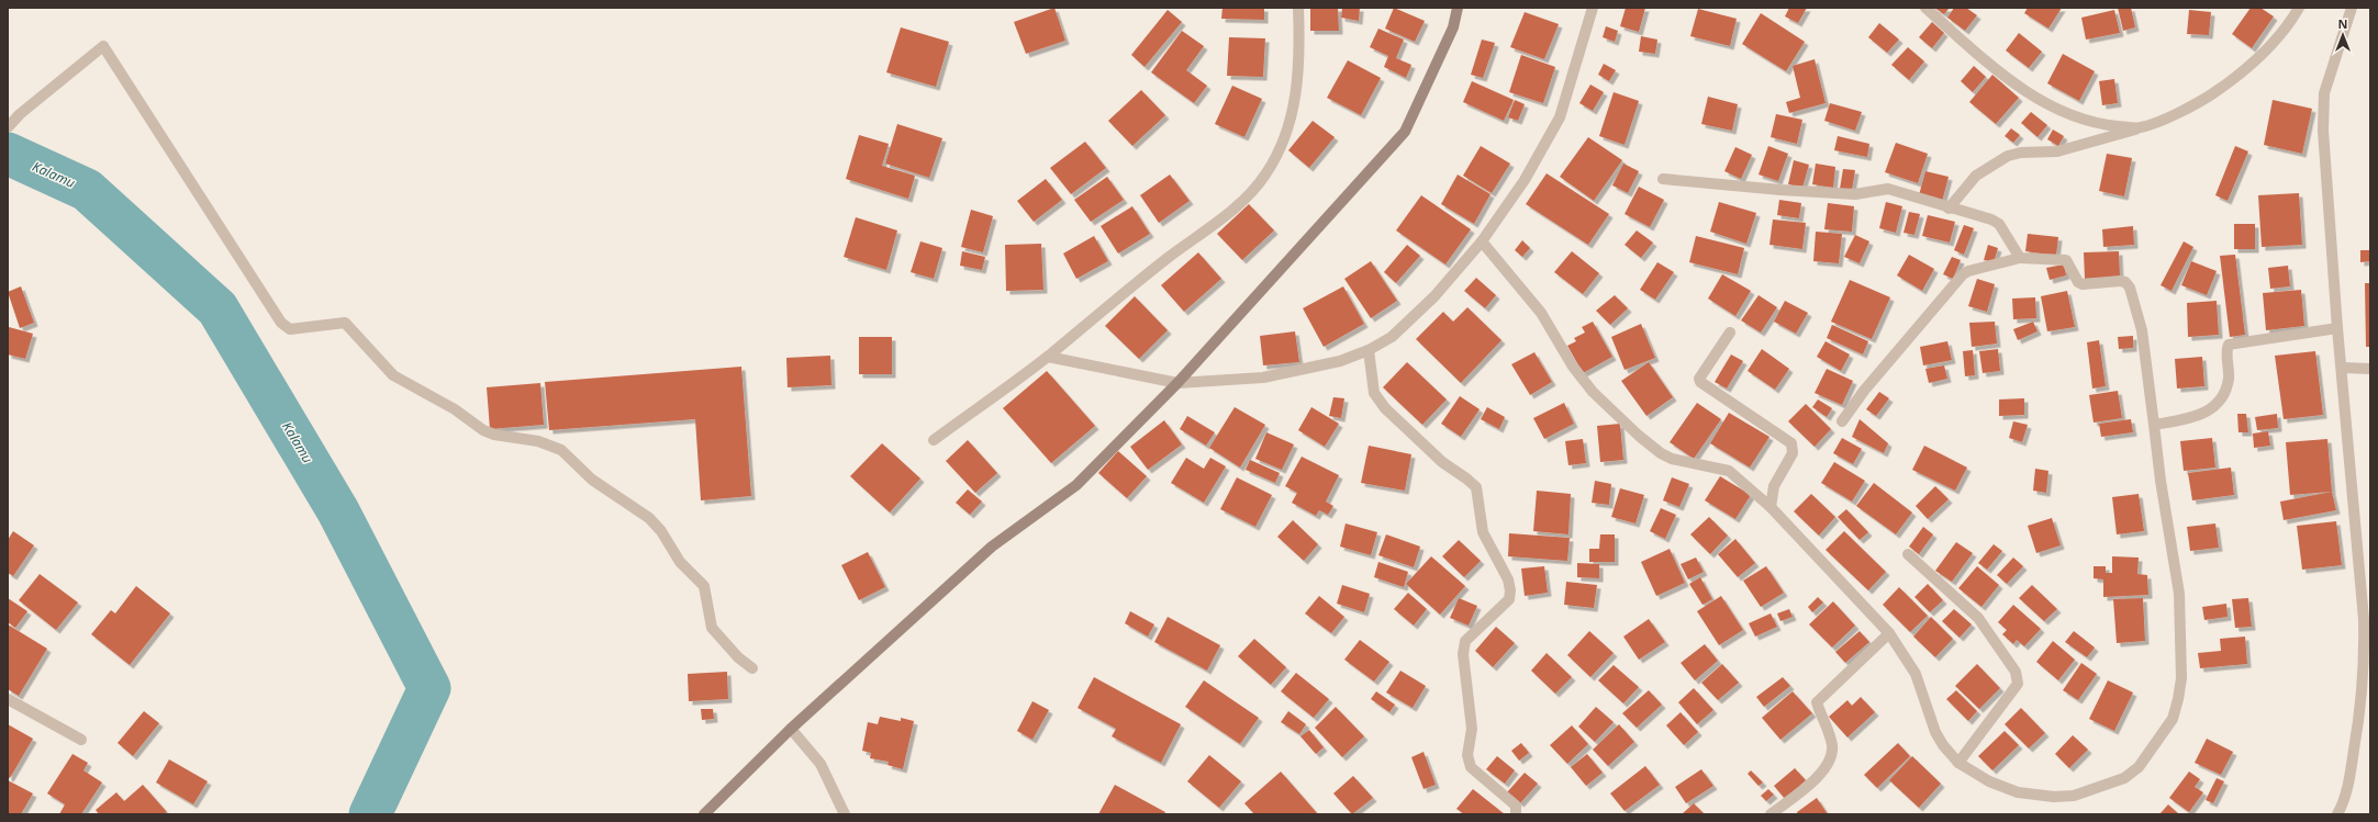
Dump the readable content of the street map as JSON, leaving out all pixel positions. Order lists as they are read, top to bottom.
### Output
{
  "water": ["Kalamu"],
  "north": "top"
}
